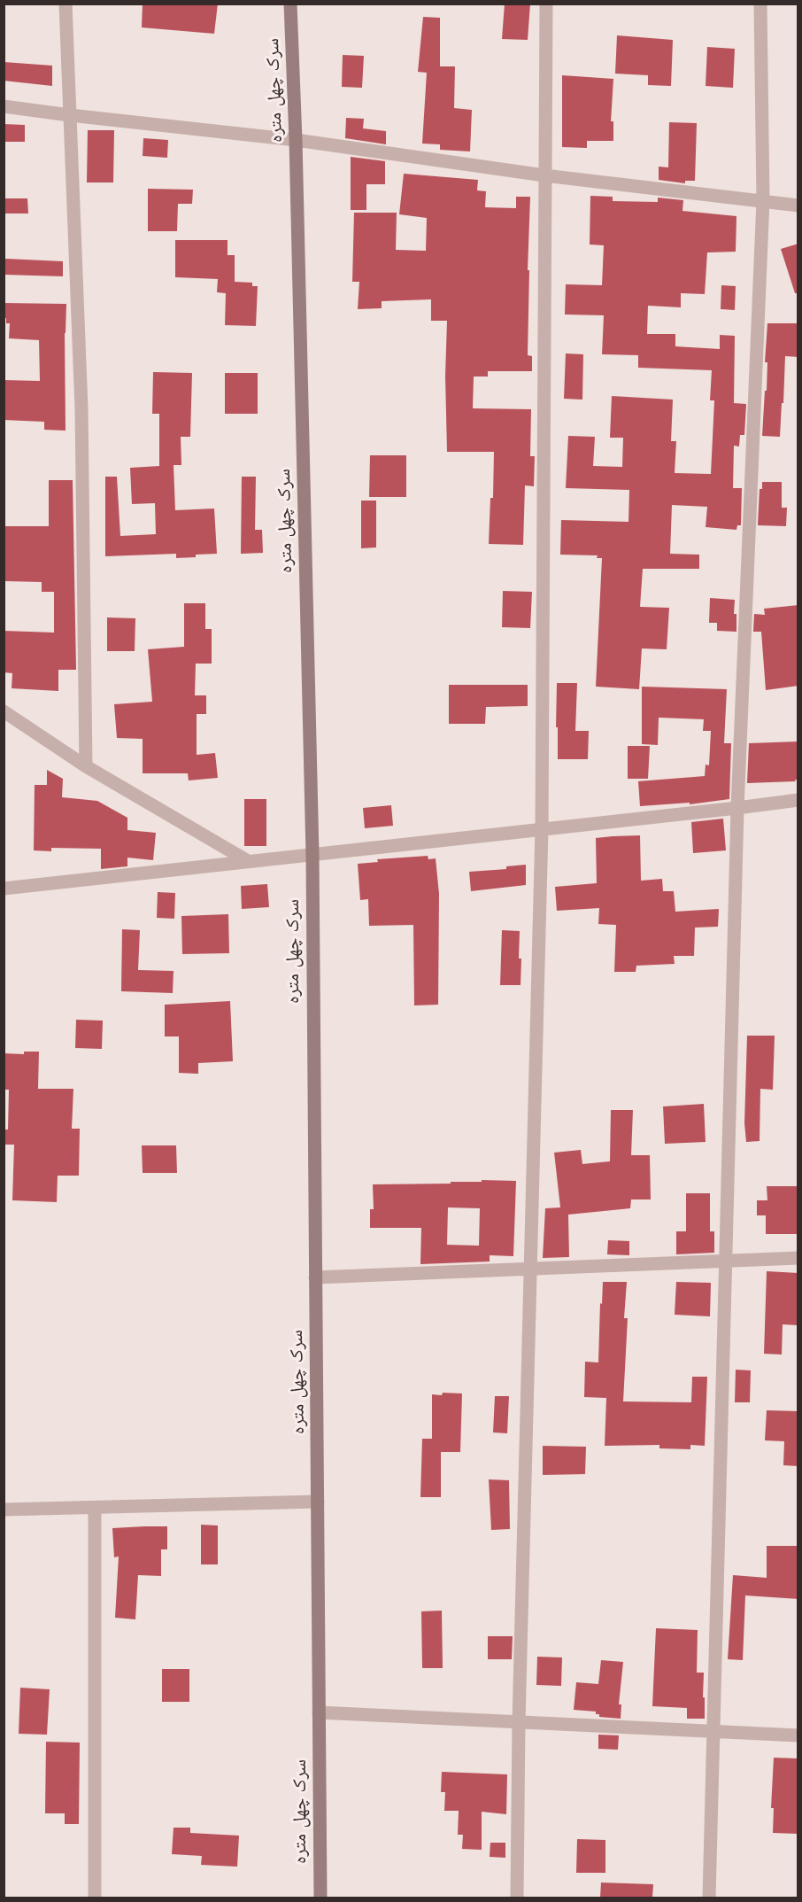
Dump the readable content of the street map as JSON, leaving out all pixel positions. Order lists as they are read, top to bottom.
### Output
{
  "streets": {
    "street": ["سرک چهل متره"]
  }
}
